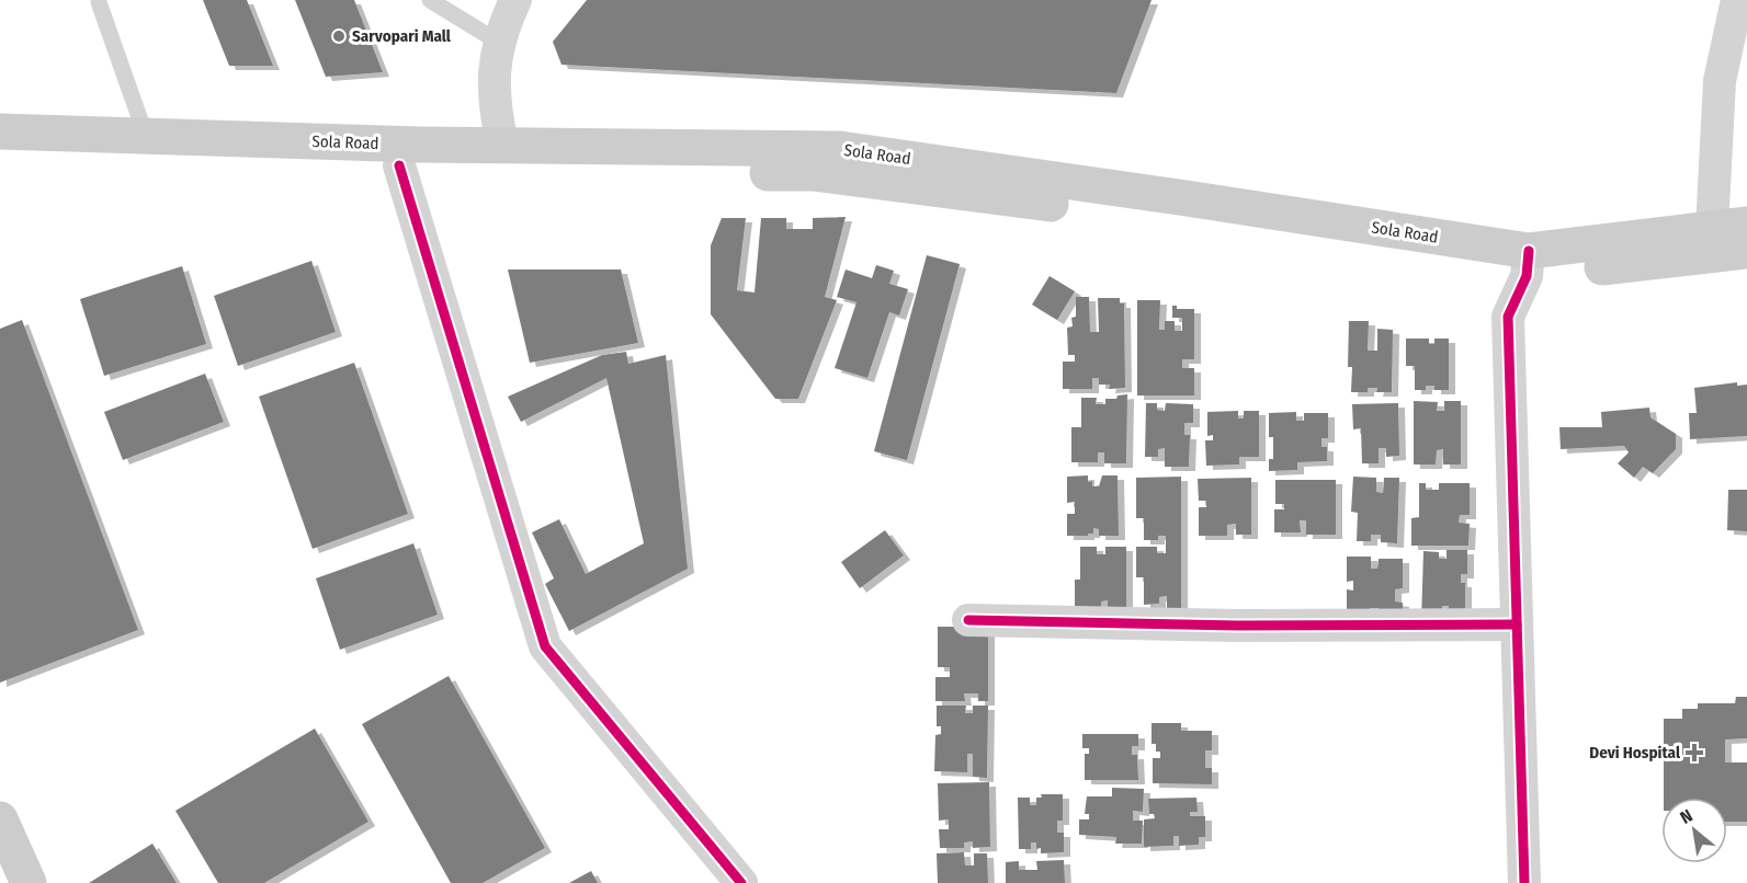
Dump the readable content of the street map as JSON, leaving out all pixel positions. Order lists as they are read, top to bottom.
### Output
{
  "streets": {
    "main road": ["Sola Road"]
  },
  "places": {
    "other": ["Sarvopari Mall"],
    "health": ["Devi Hospital"]
  },
  "north": "top left"
}
